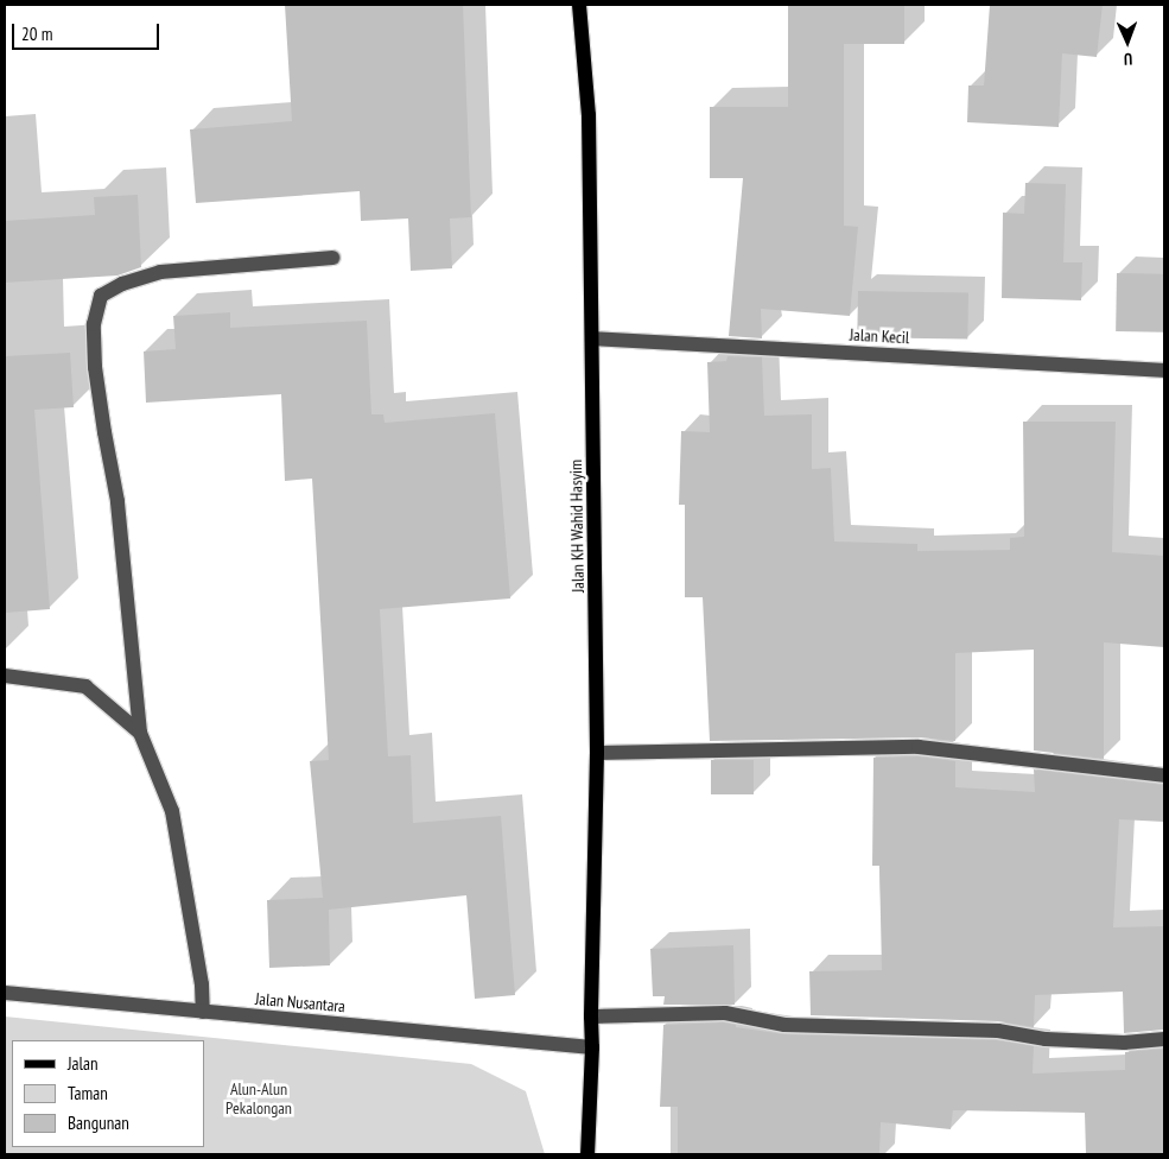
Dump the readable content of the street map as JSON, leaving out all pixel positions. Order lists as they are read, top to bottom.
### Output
{
  "streets": {
    "main road": ["Jalan KH Wahid Hasyim"],
    "street": ["Jalan Kecil", "Jalan Nusantara"]
  },
  "crossings": [
    ["Jalan Kecil", "Jalan KH Wahid Hasyim"],
    ["Jalan KH Wahid Hasyim", "Jalan Nusantara"]
  ],
  "parks": ["Alun-Alun Pekalongan"],
  "legend": ["Jalan", "Taman", "Bangunan"],
  "scale_bar": "20 m",
  "north": "bottom"
}
